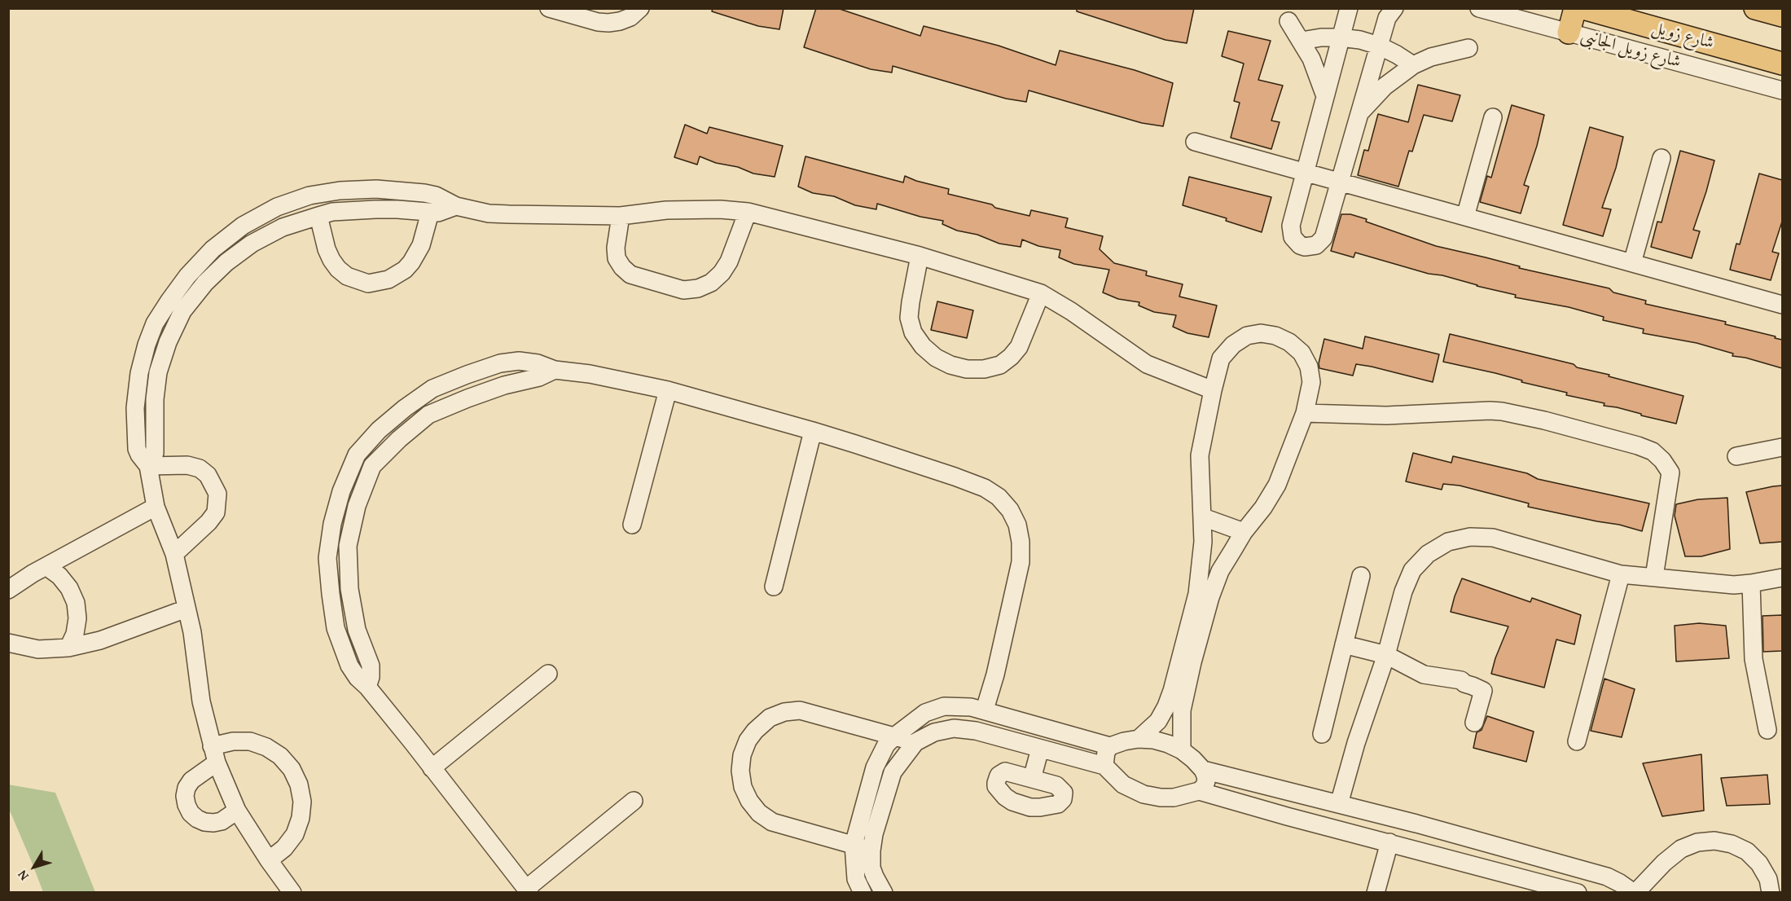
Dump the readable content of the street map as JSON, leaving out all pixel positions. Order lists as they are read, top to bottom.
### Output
{
  "streets": {
    "main road": ["شارع زويل"],
    "street": ["شارع زويل الجانبى"]
  },
  "north": "bottom left"
}
